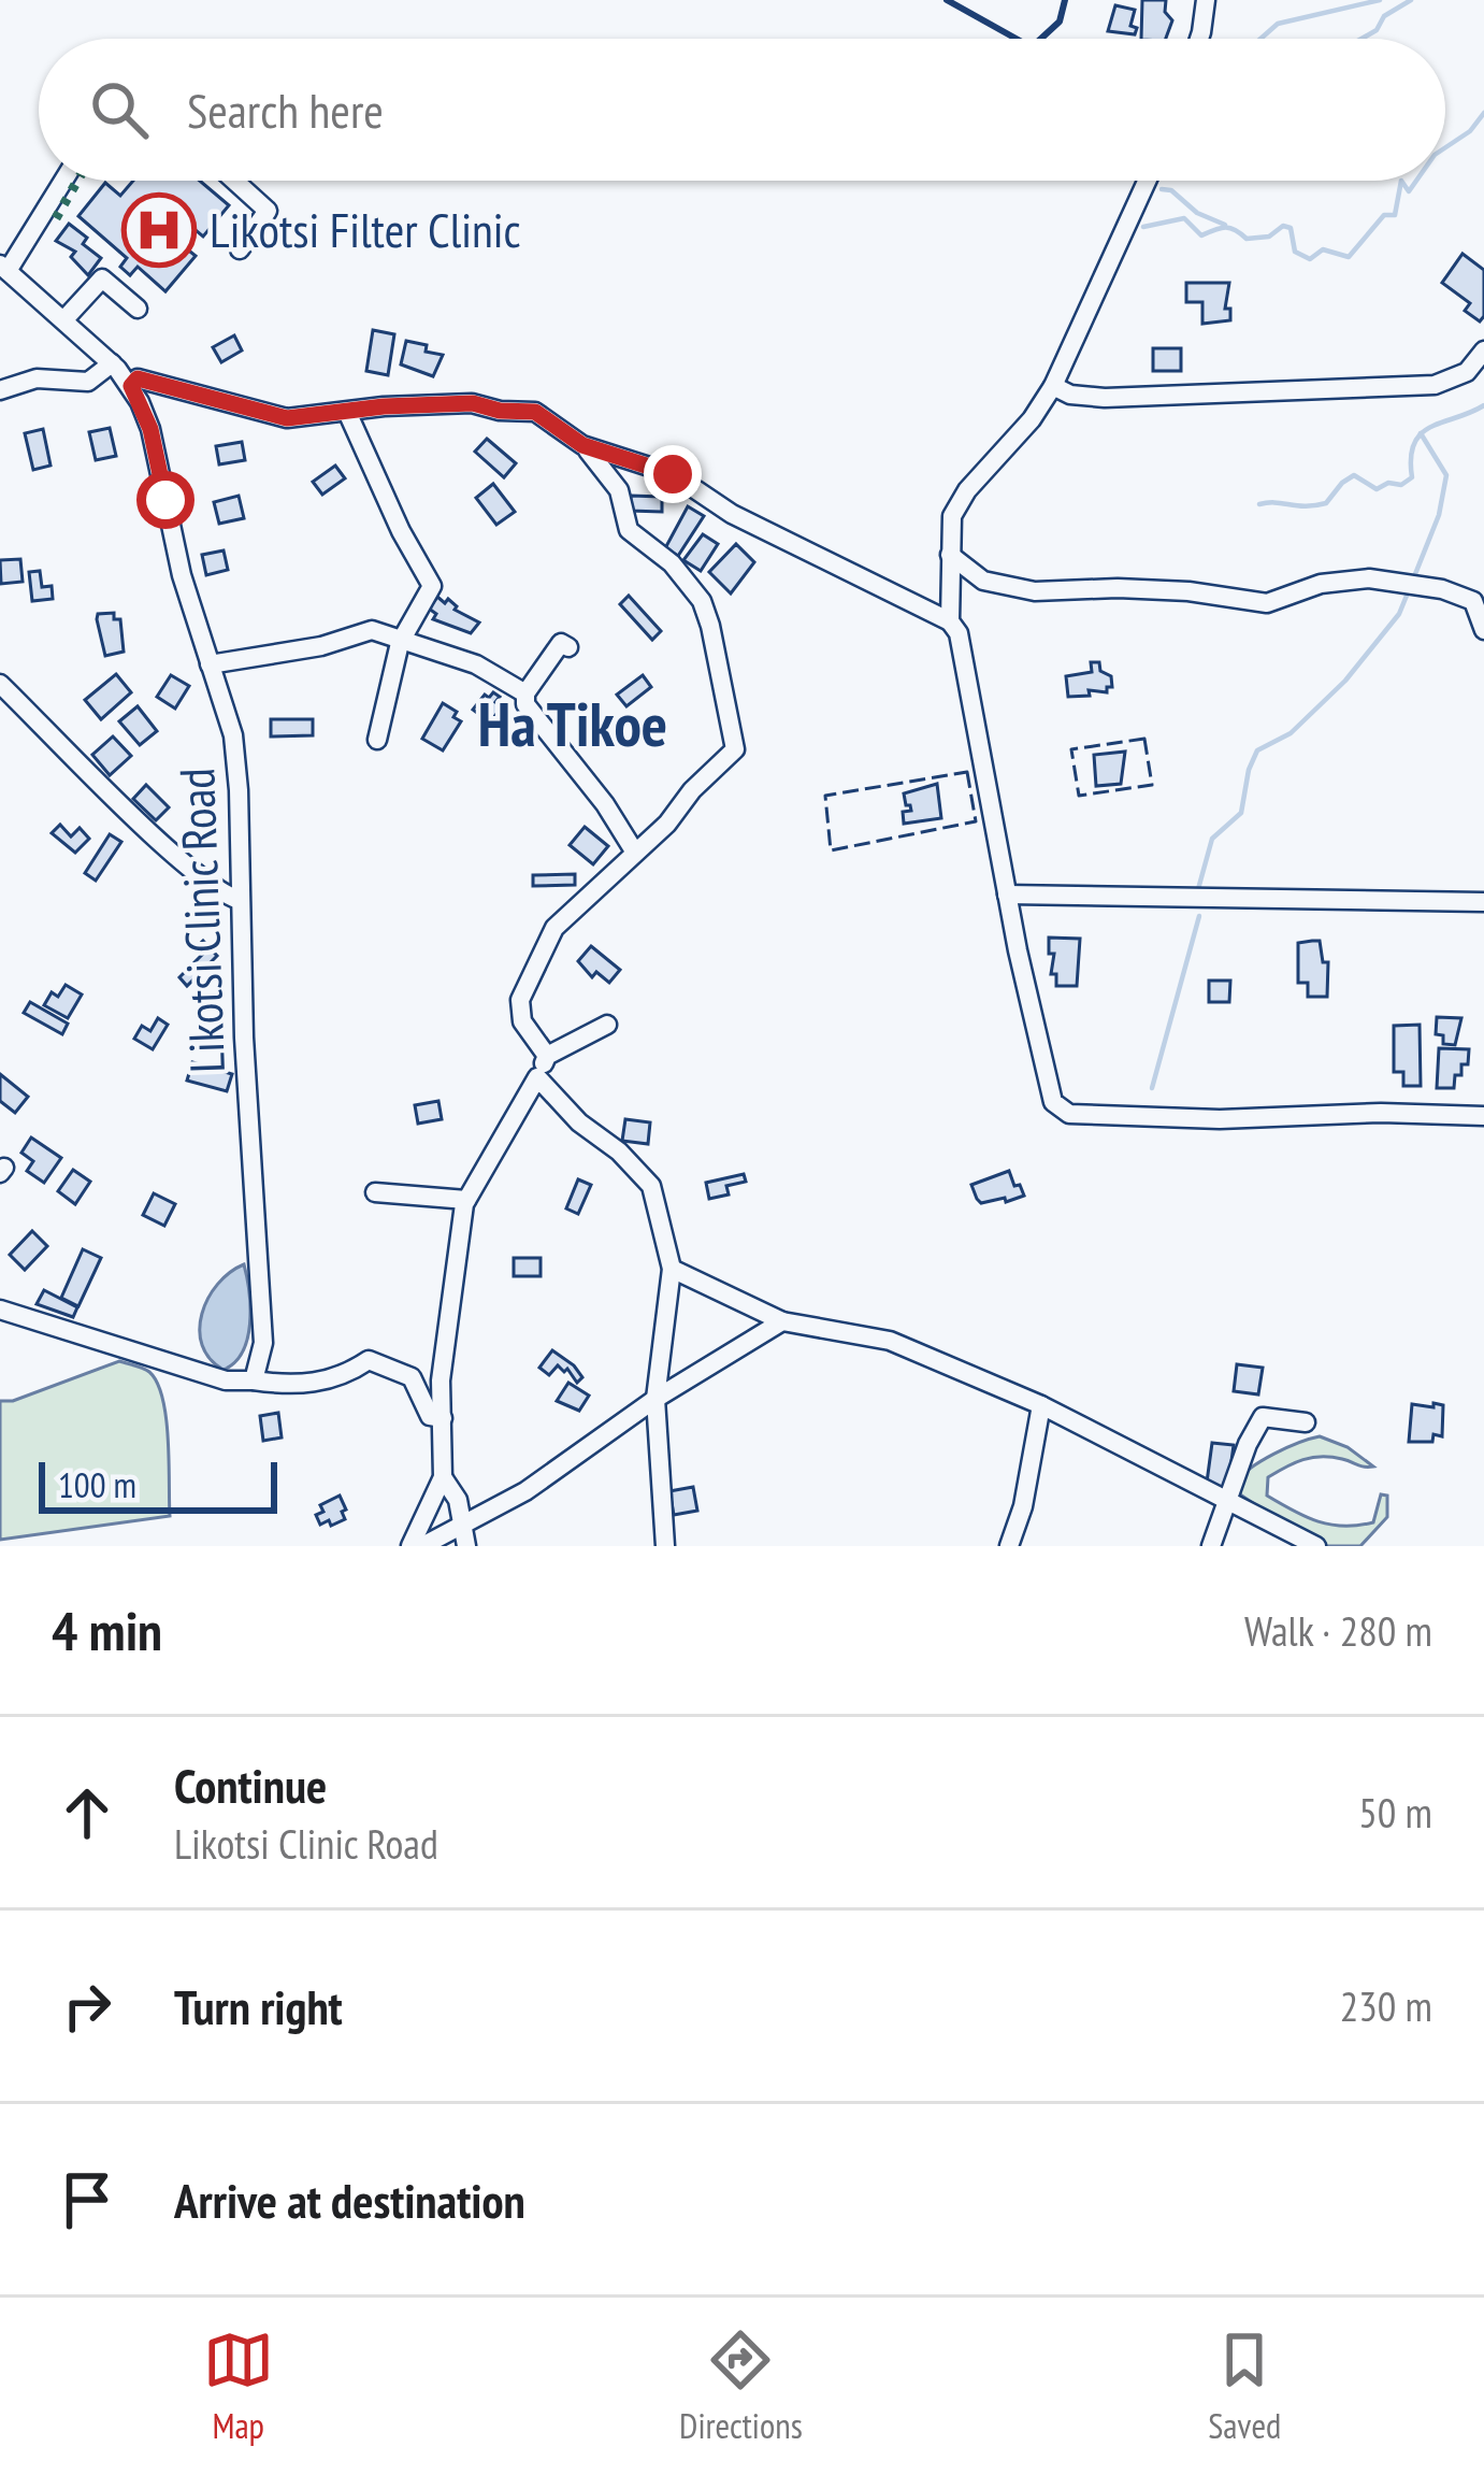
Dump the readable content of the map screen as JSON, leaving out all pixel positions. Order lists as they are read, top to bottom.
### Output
{
  "streets": {
    "street": ["Likotsi Clinic Road"]
  },
  "districts": ["Ha Tikoe"],
  "places": {
    "hospital": ["Likotsi Filter Clinic"]
  },
  "scale_bar": "100 m",
  "page": {
    "search": "Search here",
    "scale": "100 m",
    "heading": ["4 min", "Walk · 280 m"],
    "list": [
      ["Continue", "Likotsi Clinic Road", "50 m"],
      ["Turn right", "230 m"],
      "Arrive at destination"
    ],
    "nav": ["Map", "Directions", "Saved"]
  }
}
